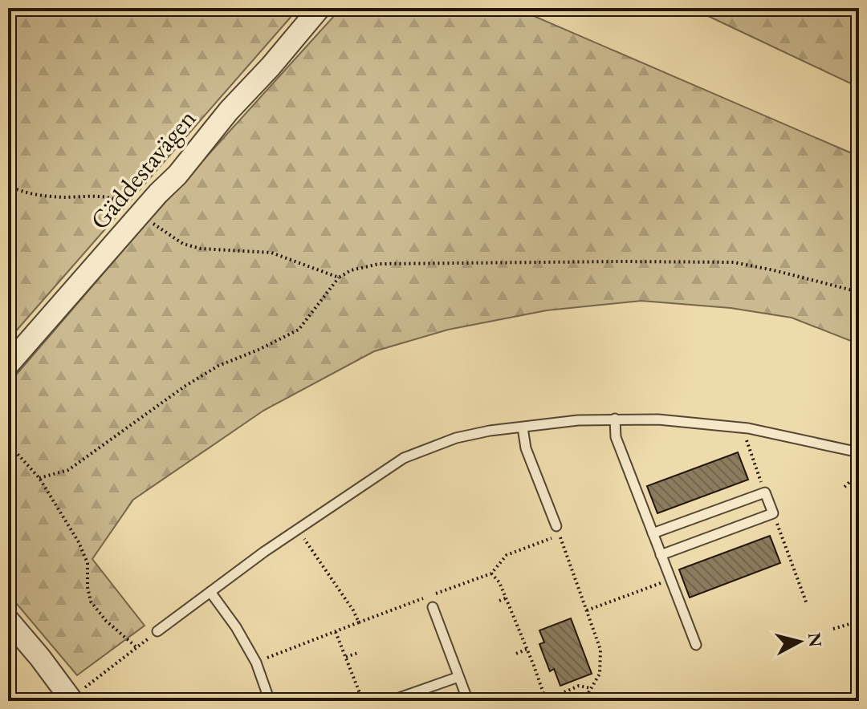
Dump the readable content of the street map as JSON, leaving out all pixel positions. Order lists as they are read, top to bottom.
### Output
{
  "streets": {
    "street": ["Gäddestavägen"]
  },
  "north": "right"
}
